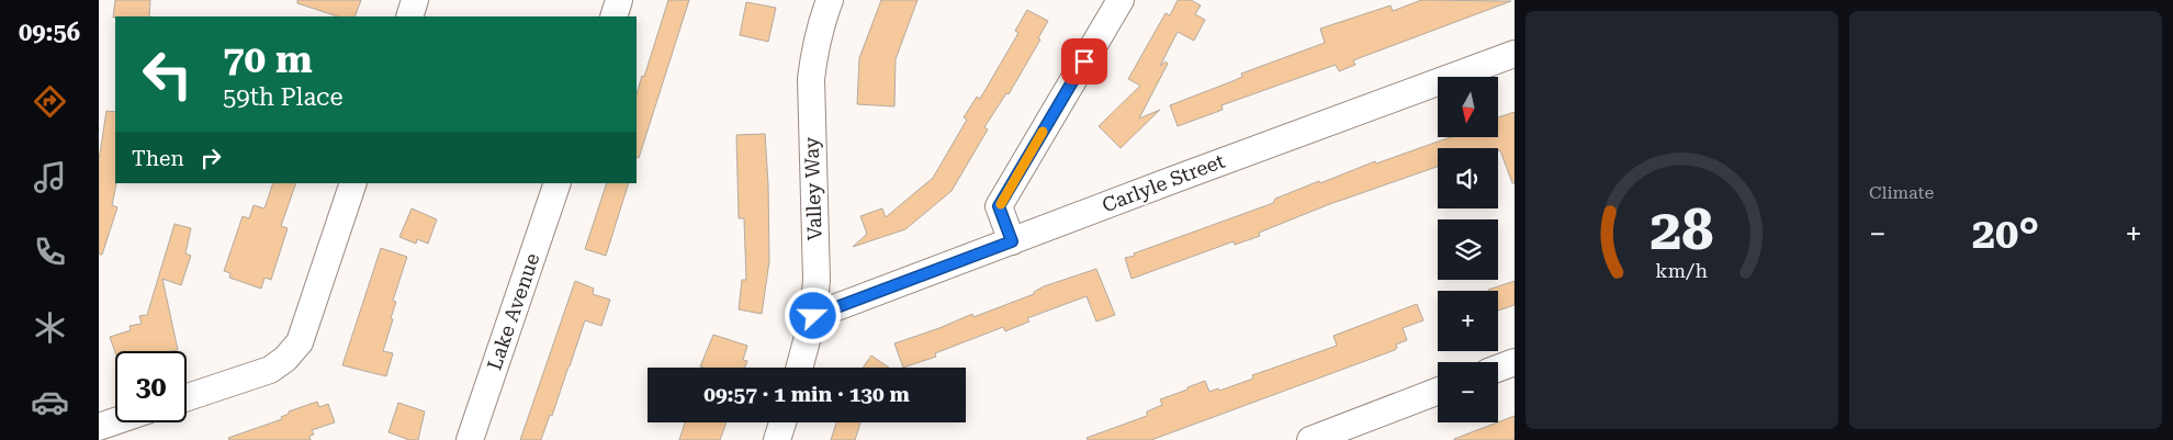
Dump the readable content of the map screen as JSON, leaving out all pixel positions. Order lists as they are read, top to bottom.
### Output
{
  "streets": {
    "street": ["Carlyle Street", "Valley Way", "Lake Avenue"]
  },
  "crossings": [
    ["Carlyle Street", "Valley Way"]
  ],
  "north": "bottom",
  "page": {
    "tabs": "09:56",
    "tile": "Climate",
    "turn": ["70 m", "59th Place"],
    "map_buttons": ["+", "−"],
    "then": "Then",
    "heat": ["−", "20°", "+"],
    "limit": "30",
    "trip": "09:57 · 1 min · 130 m",
    "gauge": ["28", "km/h"]
  }
}
